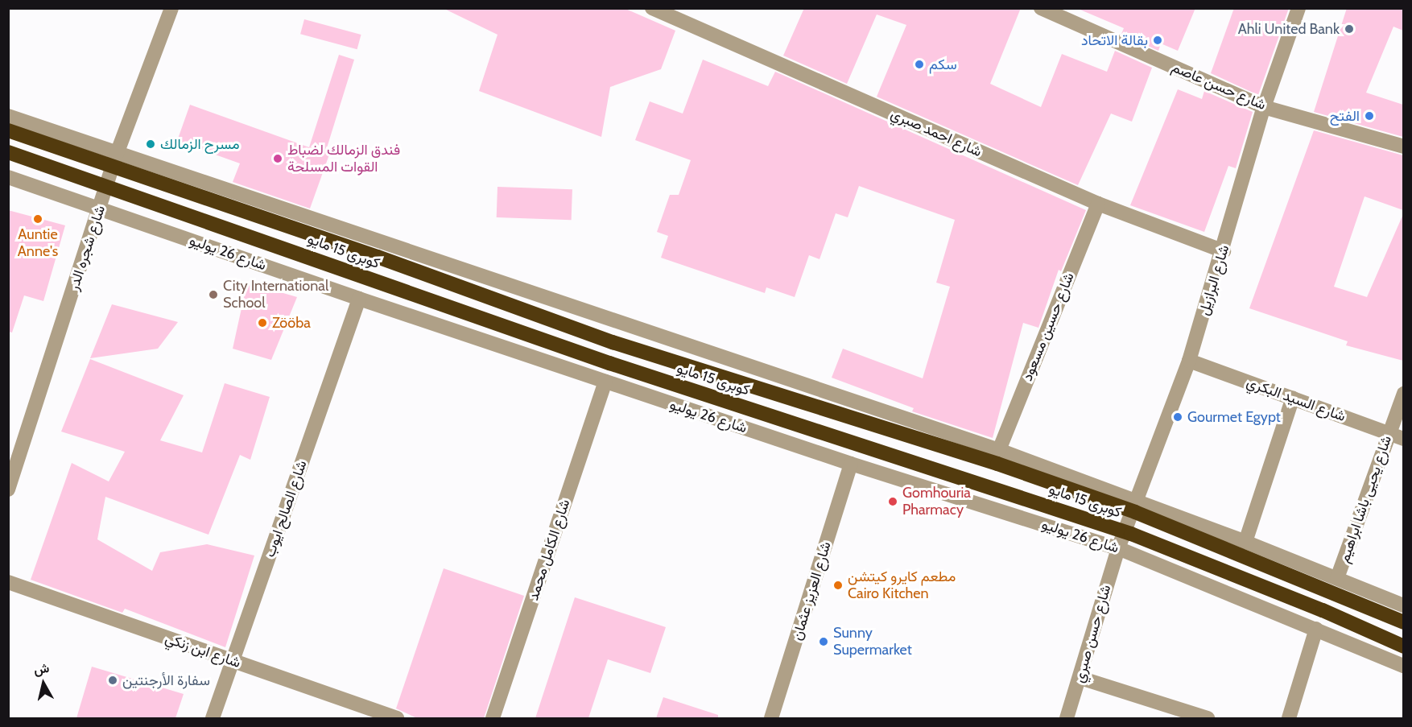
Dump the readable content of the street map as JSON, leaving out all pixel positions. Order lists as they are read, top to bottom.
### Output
{
  "streets": {
    "highway": ["كوبرى 15 مايو"],
    "street": [
      "شارع حسن عاصم",
      "شارع احمد صبري",
      "شارع شجره الدر",
      "شارع 26 يوليو",
      "شارع البرازيل",
      "شارع حسين مسعود",
      "شارع السيد البكري",
      "شارع يحيى باشا ابراهيم",
      "شارع الصالح ايوب",
      "شارع الكامل محمد",
      "شارع العزيز عثمان",
      "شارع حسن صبري",
      "شارع ابن زنكي"
    ]
  },
  "crossings": [
    ["شارع حسن عاصم", "شارع البرازيل"],
    ["شارع احمد صبري", "شارع البرازيل"],
    ["شارع احمد صبري", "شارع حسين مسعود"],
    ["شارع شجره الدر", "شارع 26 يوليو"],
    ["شارع 26 يوليو", "شارع البرازيل"],
    ["شارع 26 يوليو", "شارع الصالح ايوب"],
    ["شارع 26 يوليو", "شارع الكامل محمد"],
    ["شارع 26 يوليو", "شارع العزيز عثمان"],
    ["شارع 26 يوليو", "شارع حسن صبري"],
    ["شارع البرازيل", "شارع السيد البكري"],
    ["شارع البرازيل", "شارع حسن صبري"],
    ["شارع السيد البكري", "شارع يحيى باشا ابراهيم"],
    ["شارع الصالح ايوب", "شارع ابن زنكي"]
  ],
  "places": [
    "Ahli United Bank",
    "بقالة الاتحاد",
    "سكم",
    "الفتح",
    "مسرح الزمالك",
    "فندق الزمالك لضباط القوات المسلحة",
    "Auntie Anne's",
    "City International School",
    "Zööba",
    "Gourmet Egypt",
    "Gomhouria Pharmacy",
    "مطعم كايرو كيتشن Cairo Kitchen",
    "Sunny Supermarket",
    "سفارة الأرجنتين"
  ],
  "north": "top"
}
